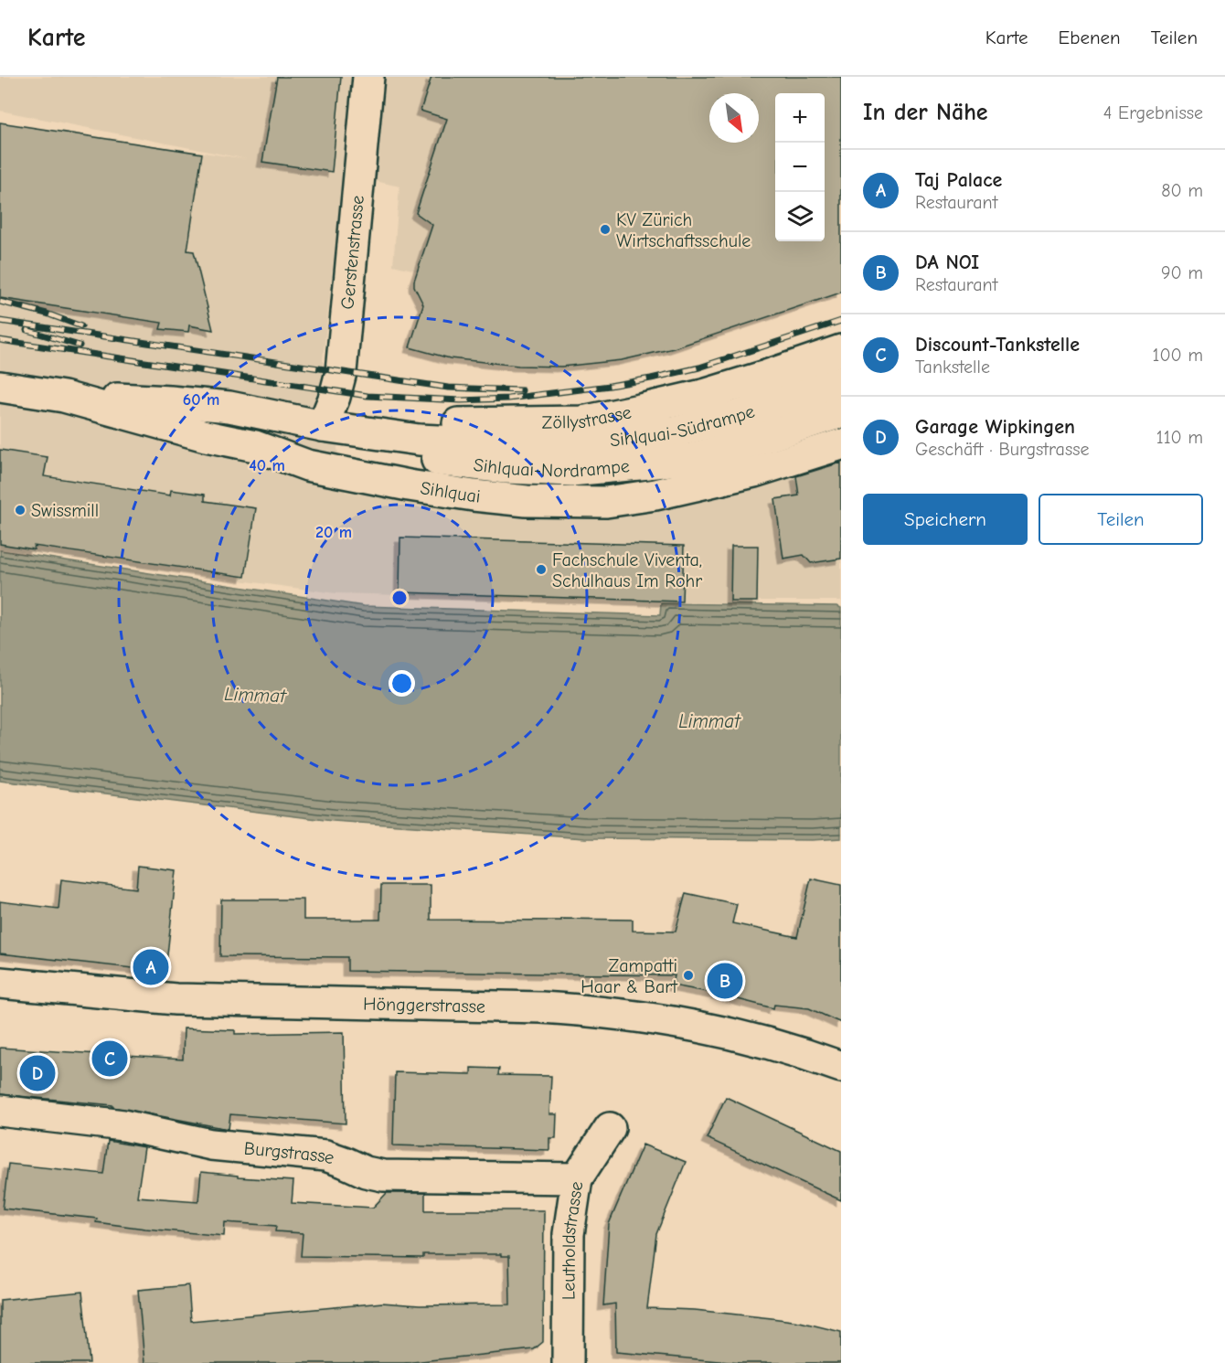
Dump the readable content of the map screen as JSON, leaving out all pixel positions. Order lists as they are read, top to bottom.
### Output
{
  "streets": {
    "street": [
      "Gerstenstrasse",
      "Zöllystrasse",
      "Sihlquai-Südrampe",
      "Sihlquai-Nordrampe",
      "Sihlquai",
      "Hönggerstrasse",
      "Burgstrasse",
      "Leutholdstrasse"
    ]
  },
  "crossings": [
    ["Gerstenstrasse", "Zöllystrasse"],
    ["Gerstenstrasse", "Sihlquai-Südrampe"],
    ["Gerstenstrasse", "Sihlquai"],
    ["Zöllystrasse", "Sihlquai-Südrampe"],
    ["Zöllystrasse", "Sihlquai"],
    ["Sihlquai-Südrampe", "Sihlquai"],
    ["Sihlquai-Nordrampe", "Sihlquai"],
    ["Burgstrasse", "Leutholdstrasse"]
  ],
  "water": ["Limmat"],
  "places": [
    "KV Zürich Wirtschaftsschule",
    "Swissmill",
    "Fachschule Viventa, Schulhaus Im Rohr",
    "Zampatti Haar & Bart"
  ],
  "north": "bottom right",
  "page": {
    "header": "Karte",
    "nav": ["Karte", "Ebenen", "Teilen"],
    "heading": ["In der Nähe", "4 Ergebnisse"],
    "map_buttons": ["+", "−"],
    "list": [
      {
        "mark": "A",
        "name": "Taj Palace",
        "note": "Restaurant",
        "value": "80 m"
      },
      {
        "mark": "B",
        "name": "DA NOI",
        "note": "Restaurant",
        "value": "90 m"
      },
      {
        "mark": "C",
        "name": "Discount-Tankstelle",
        "note": "Tankstelle",
        "value": "100 m"
      },
      {
        "mark": "D",
        "name": "Garage Wipkingen",
        "note": "Geschäft · Burgstrasse",
        "value": "110 m"
      }
    ],
    "buttons": ["Speichern", "Teilen"],
    "pins": [
      "A",
      "B",
      "C",
      "D"
    ]
  },
  "rings": ["60 m", "40 m", "20 m"]
}
